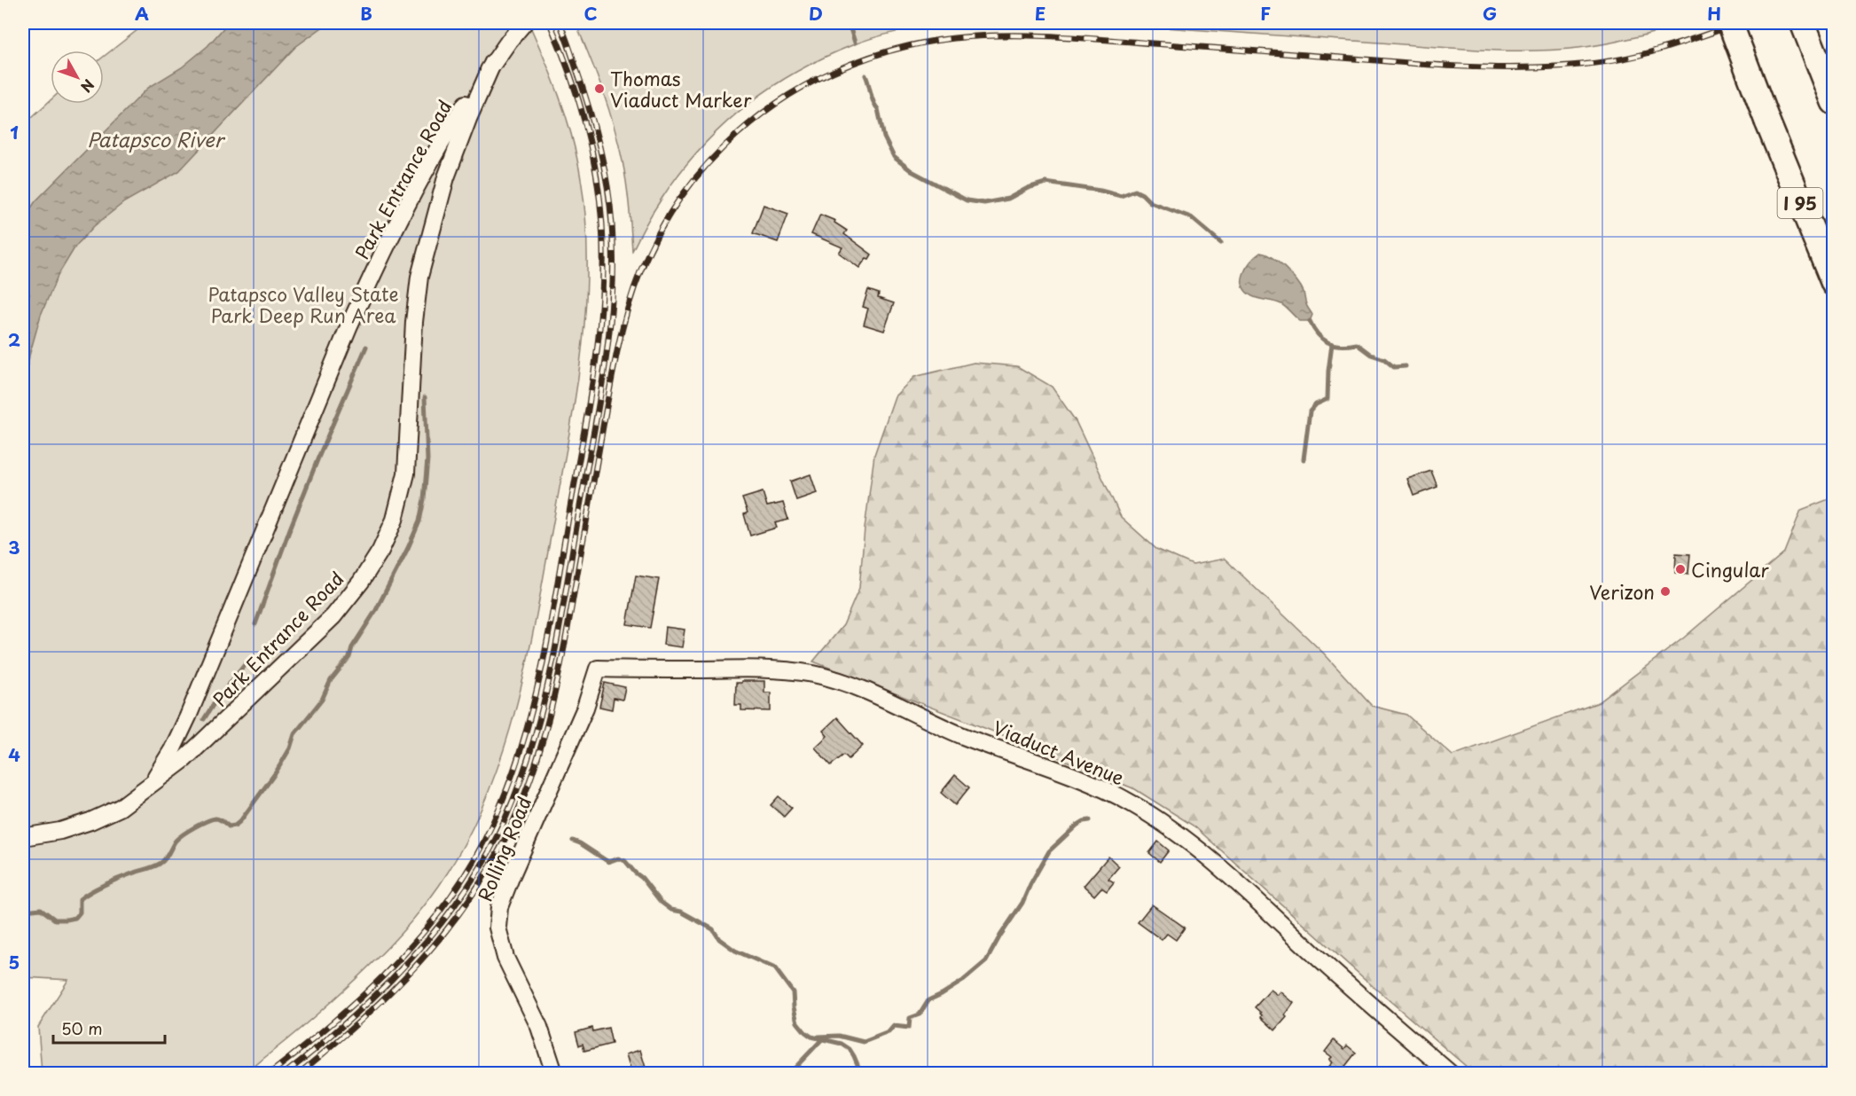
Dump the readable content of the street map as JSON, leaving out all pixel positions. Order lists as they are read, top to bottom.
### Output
{
  "streets": {
    "highway": ["I 95"],
    "street": ["Park Entrance Road", "Viaduct Avenue", "Rolling Road"]
  },
  "crossings": [
    ["Viaduct Avenue", "Rolling Road"]
  ],
  "water": ["Patapsco River"],
  "parks": ["Patapsco Valley State Park Deep Run Area"],
  "places": ["Thomas Viaduct Marker", "Cingular", "Verizon"],
  "scale_bar": "50 m",
  "north": "bottom right",
  "grid": {
    "columns": [
      "A",
      "B",
      "C",
      "D",
      "E",
      "F",
      "G",
      "H"
    ],
    "rows": [
      "1",
      "2",
      "3",
      "4",
      "5"
    ]
  }
}
